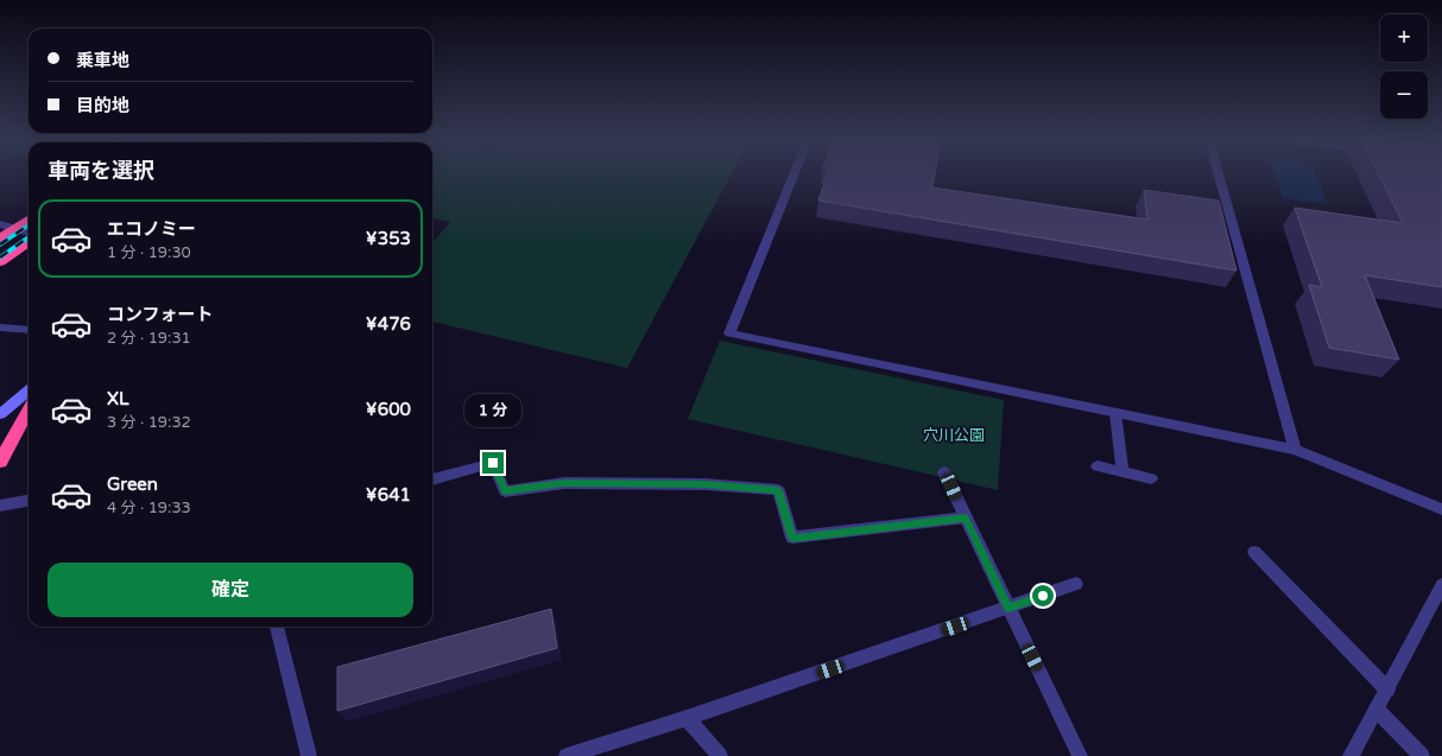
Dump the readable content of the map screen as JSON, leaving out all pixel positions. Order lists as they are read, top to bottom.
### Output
{
  "parks": ["穴川公園"],
  "page": {
    "map_buttons": ["+", "−"],
    "banner": ["乗車地", "目的地"],
    "heading": "車両を選択",
    "list": [
      {
        "name": "エコノミー",
        "note": "1 分 · 19:30",
        "value": "¥353"
      },
      {
        "name": "コンフォート",
        "note": "2 分 · 19:31",
        "value": "¥476"
      },
      {
        "name": "XL",
        "note": "3 分 · 19:32",
        "value": "¥600"
      },
      {
        "name": "Green",
        "note": "4 分 · 19:33",
        "value": "¥641"
      }
    ],
    "bubble": "1 分",
    "buttons": "確定"
  }
}
